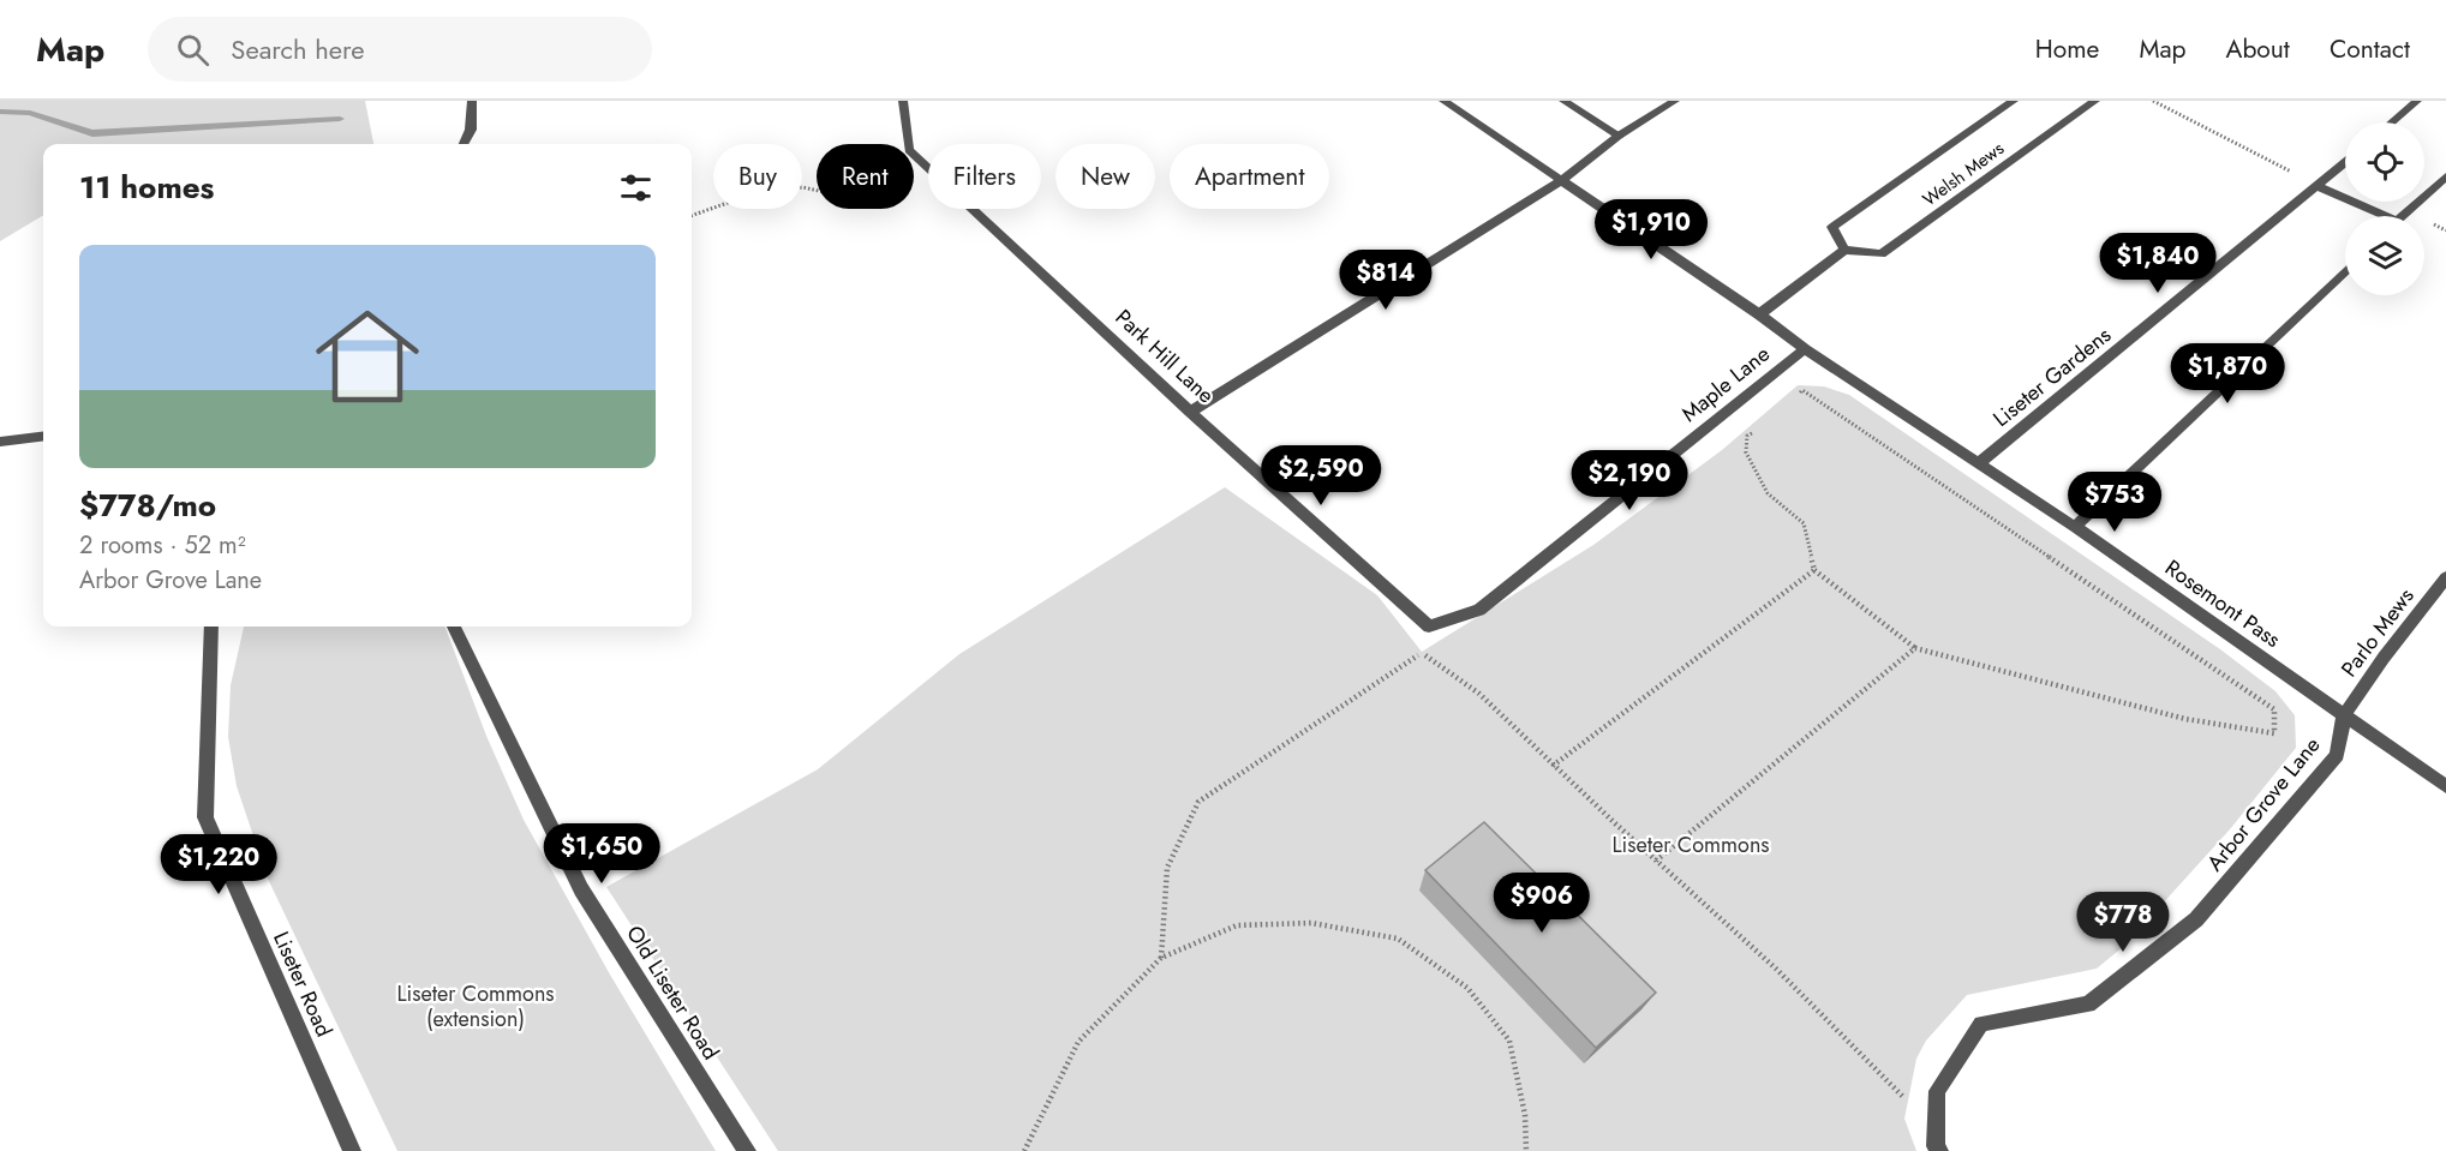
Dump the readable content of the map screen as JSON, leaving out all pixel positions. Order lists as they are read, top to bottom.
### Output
{
  "streets": {
    "street": [
      "Welsh Mews",
      "Park Hill Lane",
      "Liseter Gardens",
      "Maple Lane",
      "Rosemont Pass",
      "Parlo Mews",
      "Arbor Grove Lane",
      "Liseter Road",
      "Old Liseter Road"
    ]
  },
  "crossings": [
    ["Park Hill Lane", "Maple Lane"],
    ["Liseter Gardens", "Rosemont Pass"],
    ["Maple Lane", "Rosemont Pass"],
    ["Rosemont Pass", "Parlo Mews"],
    ["Rosemont Pass", "Arbor Grove Lane"],
    ["Parlo Mews", "Arbor Grove Lane"]
  ],
  "parks": ["Liseter Commons", "Liseter Commons (extension)"],
  "page": {
    "header": "Map",
    "search": "Search here",
    "nav": [
      "Home",
      "Map",
      "About",
      "Contact"
    ],
    "chip": [
      "Buy",
      "Rent",
      "Filters",
      "New",
      "Apartment"
    ],
    "heading": "11 homes",
    "price": [
      "$1,910",
      "$1,840",
      "$814",
      "$1,870",
      "$2,590",
      "$2,190",
      "$753",
      "$1,650",
      "$1,220",
      "$906",
      "$778"
    ],
    "list": [
      {
        "name": "$778/mo",
        "note": "2 rooms · 52 m² · Arbor Grove Lane"
      }
    ]
  }
}
